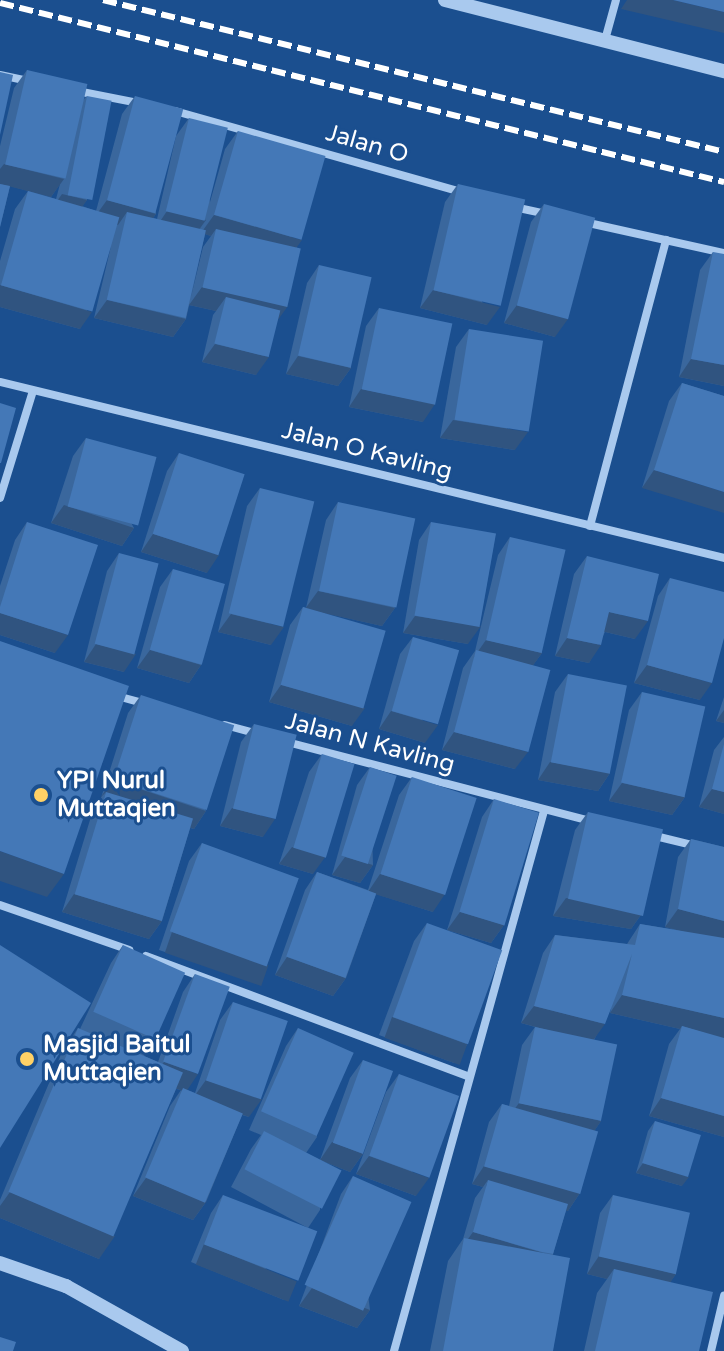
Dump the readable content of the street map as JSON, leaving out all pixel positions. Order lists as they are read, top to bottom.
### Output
{
  "streets": {
    "street": ["Jalan O", "Jalan O Kavling", "Jalan N Kavling"]
  },
  "places": ["YPI Nurul Muttaqien", "Masjid Baitul Muttaqien"]
}
